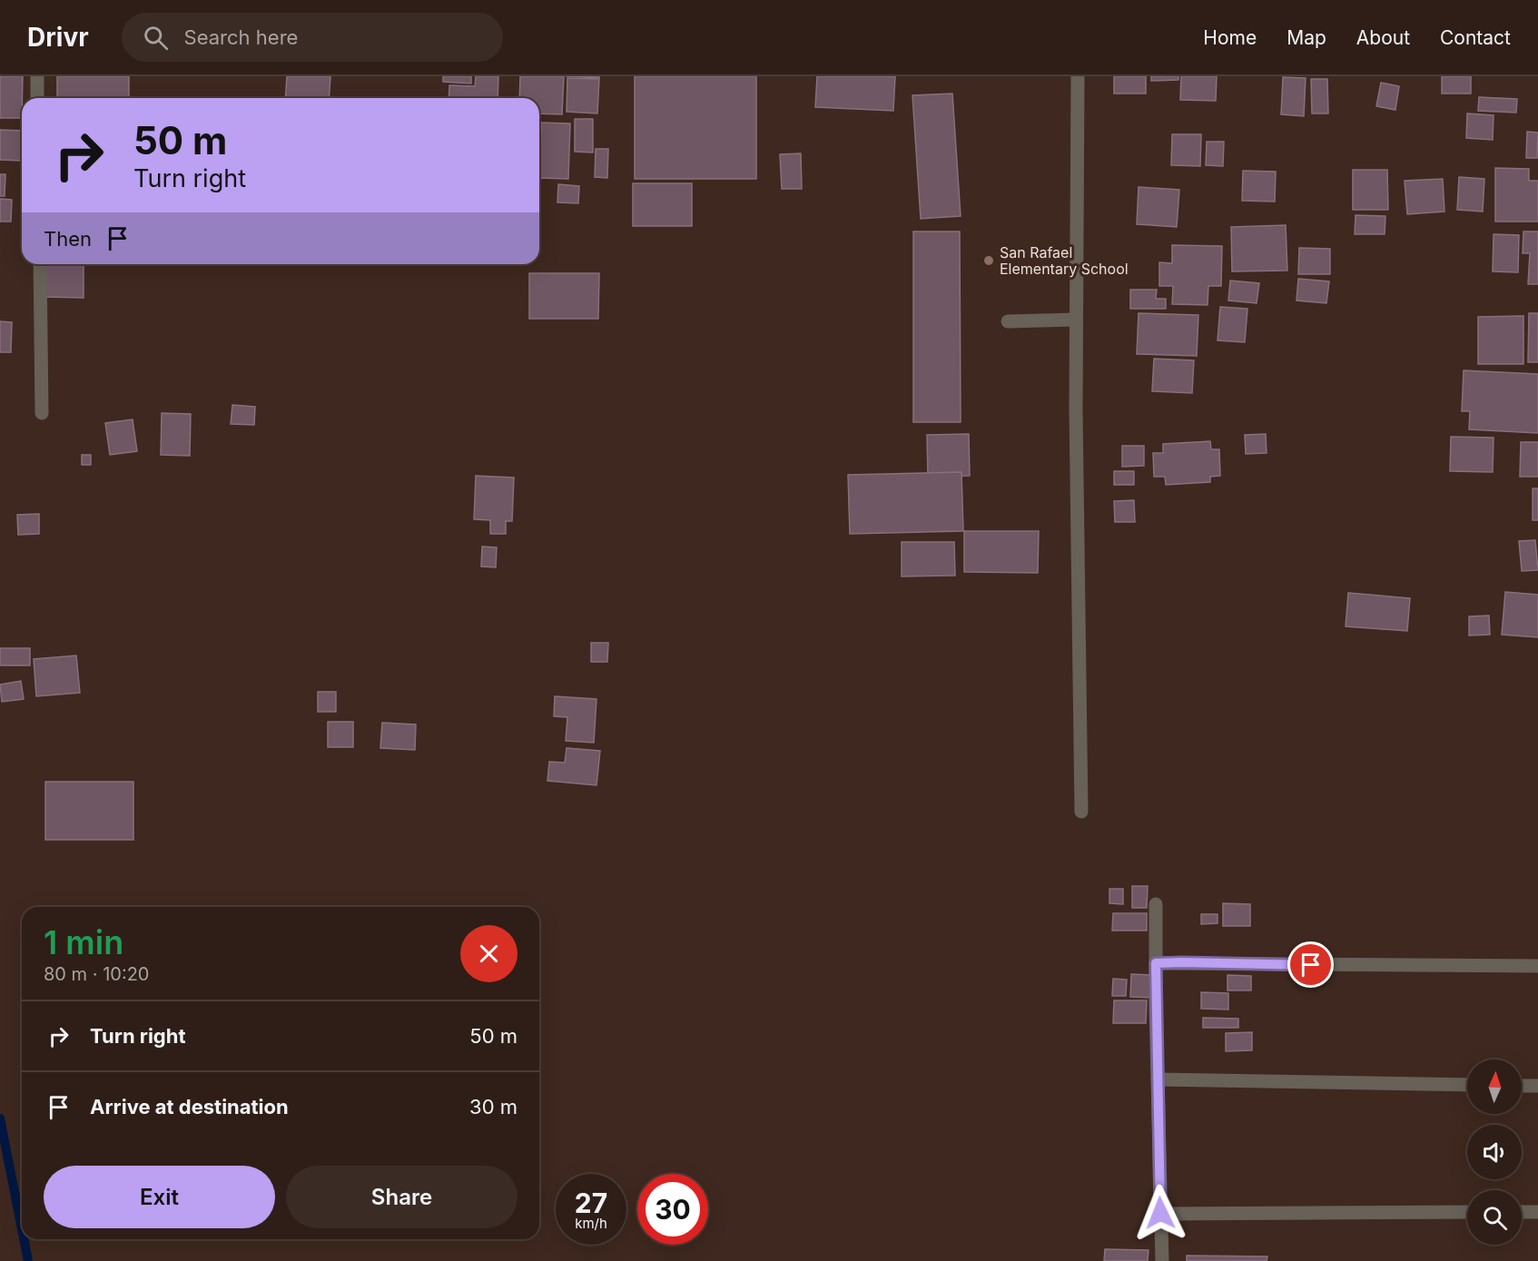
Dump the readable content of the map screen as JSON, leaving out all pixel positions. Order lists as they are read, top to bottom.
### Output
{
  "places": ["San Rafael Elementary School"],
  "north": "top",
  "page": {
    "header": "Drivr",
    "search": "Search here",
    "nav": [
      "Home",
      "Map",
      "About",
      "Contact"
    ],
    "turn": ["50 m", "Turn right"],
    "then": "Then",
    "heading": ["1 min", "80 m · 10:20"],
    "list": [
      {
        "name": "Turn right",
        "value": "50 m"
      },
      {
        "name": "Arrive at destination",
        "value": "30 m"
      }
    ],
    "buttons": ["Exit", "Share"],
    "speed": "27 km/h",
    "limit": "30"
  }
}
